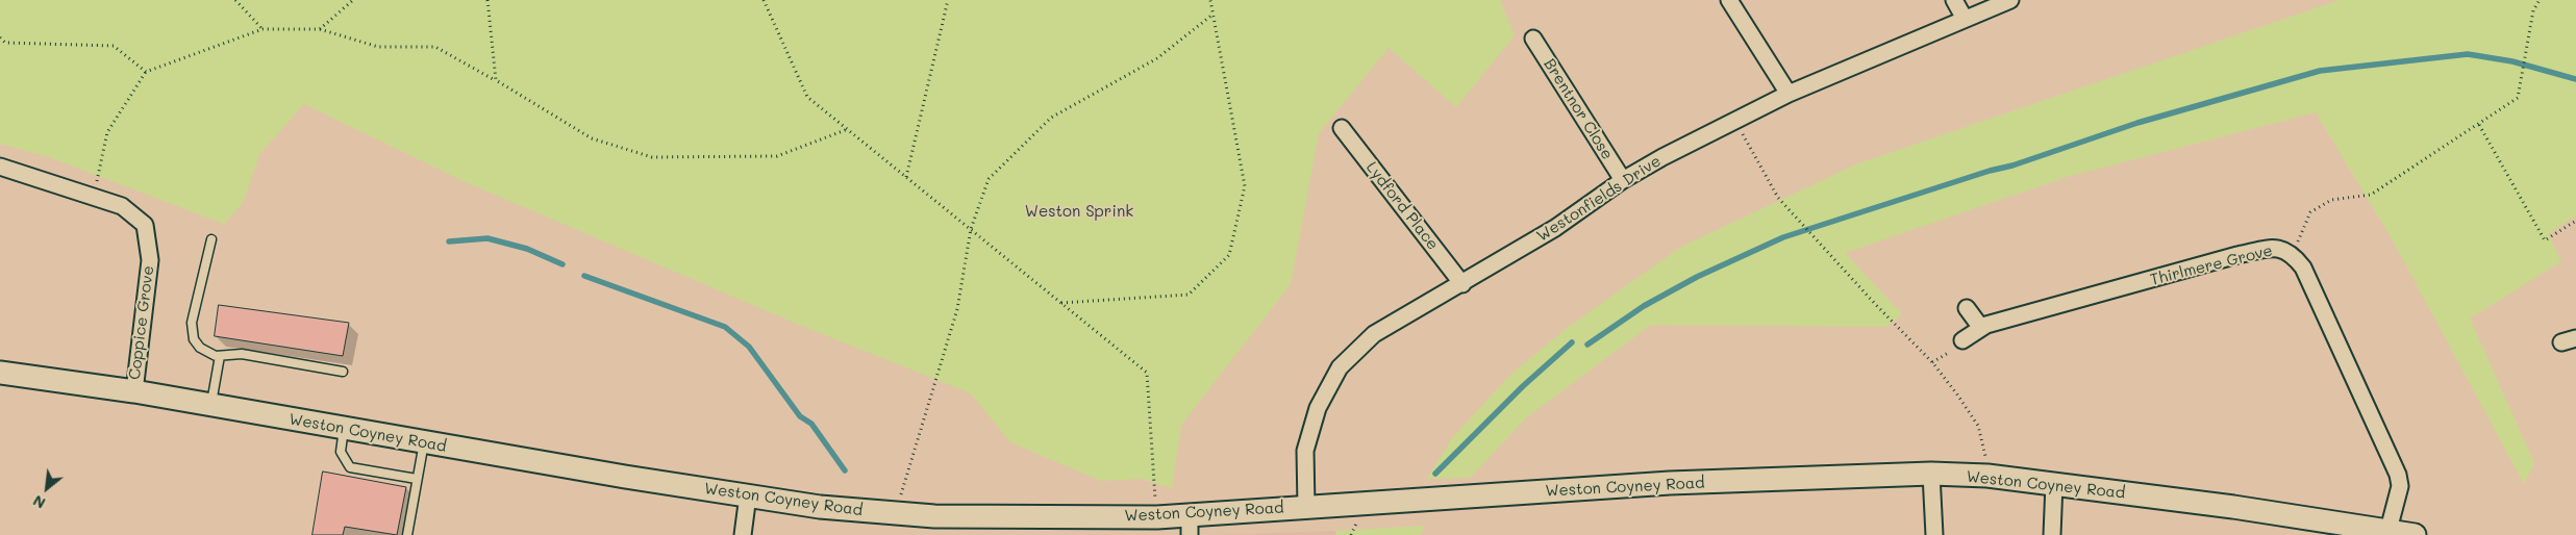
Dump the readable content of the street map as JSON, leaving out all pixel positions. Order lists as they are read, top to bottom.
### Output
{
  "streets": {
    "street": [
      "Brentnor Close",
      "Westonfields Drive",
      "Lydford Place",
      "Thirlmere Grove",
      "Coppice Grove",
      "Weston Coyney Road"
    ]
  },
  "crossings": [
    ["Brentnor Close", "Westonfields Drive"],
    ["Westonfields Drive", "Lydford Place"],
    ["Westonfields Drive", "Weston Coyney Road"],
    ["Thirlmere Grove", "Weston Coyney Road"],
    ["Coppice Grove", "Weston Coyney Road"]
  ],
  "parks": ["Weston Sprink"],
  "north": "bottom left"
}
